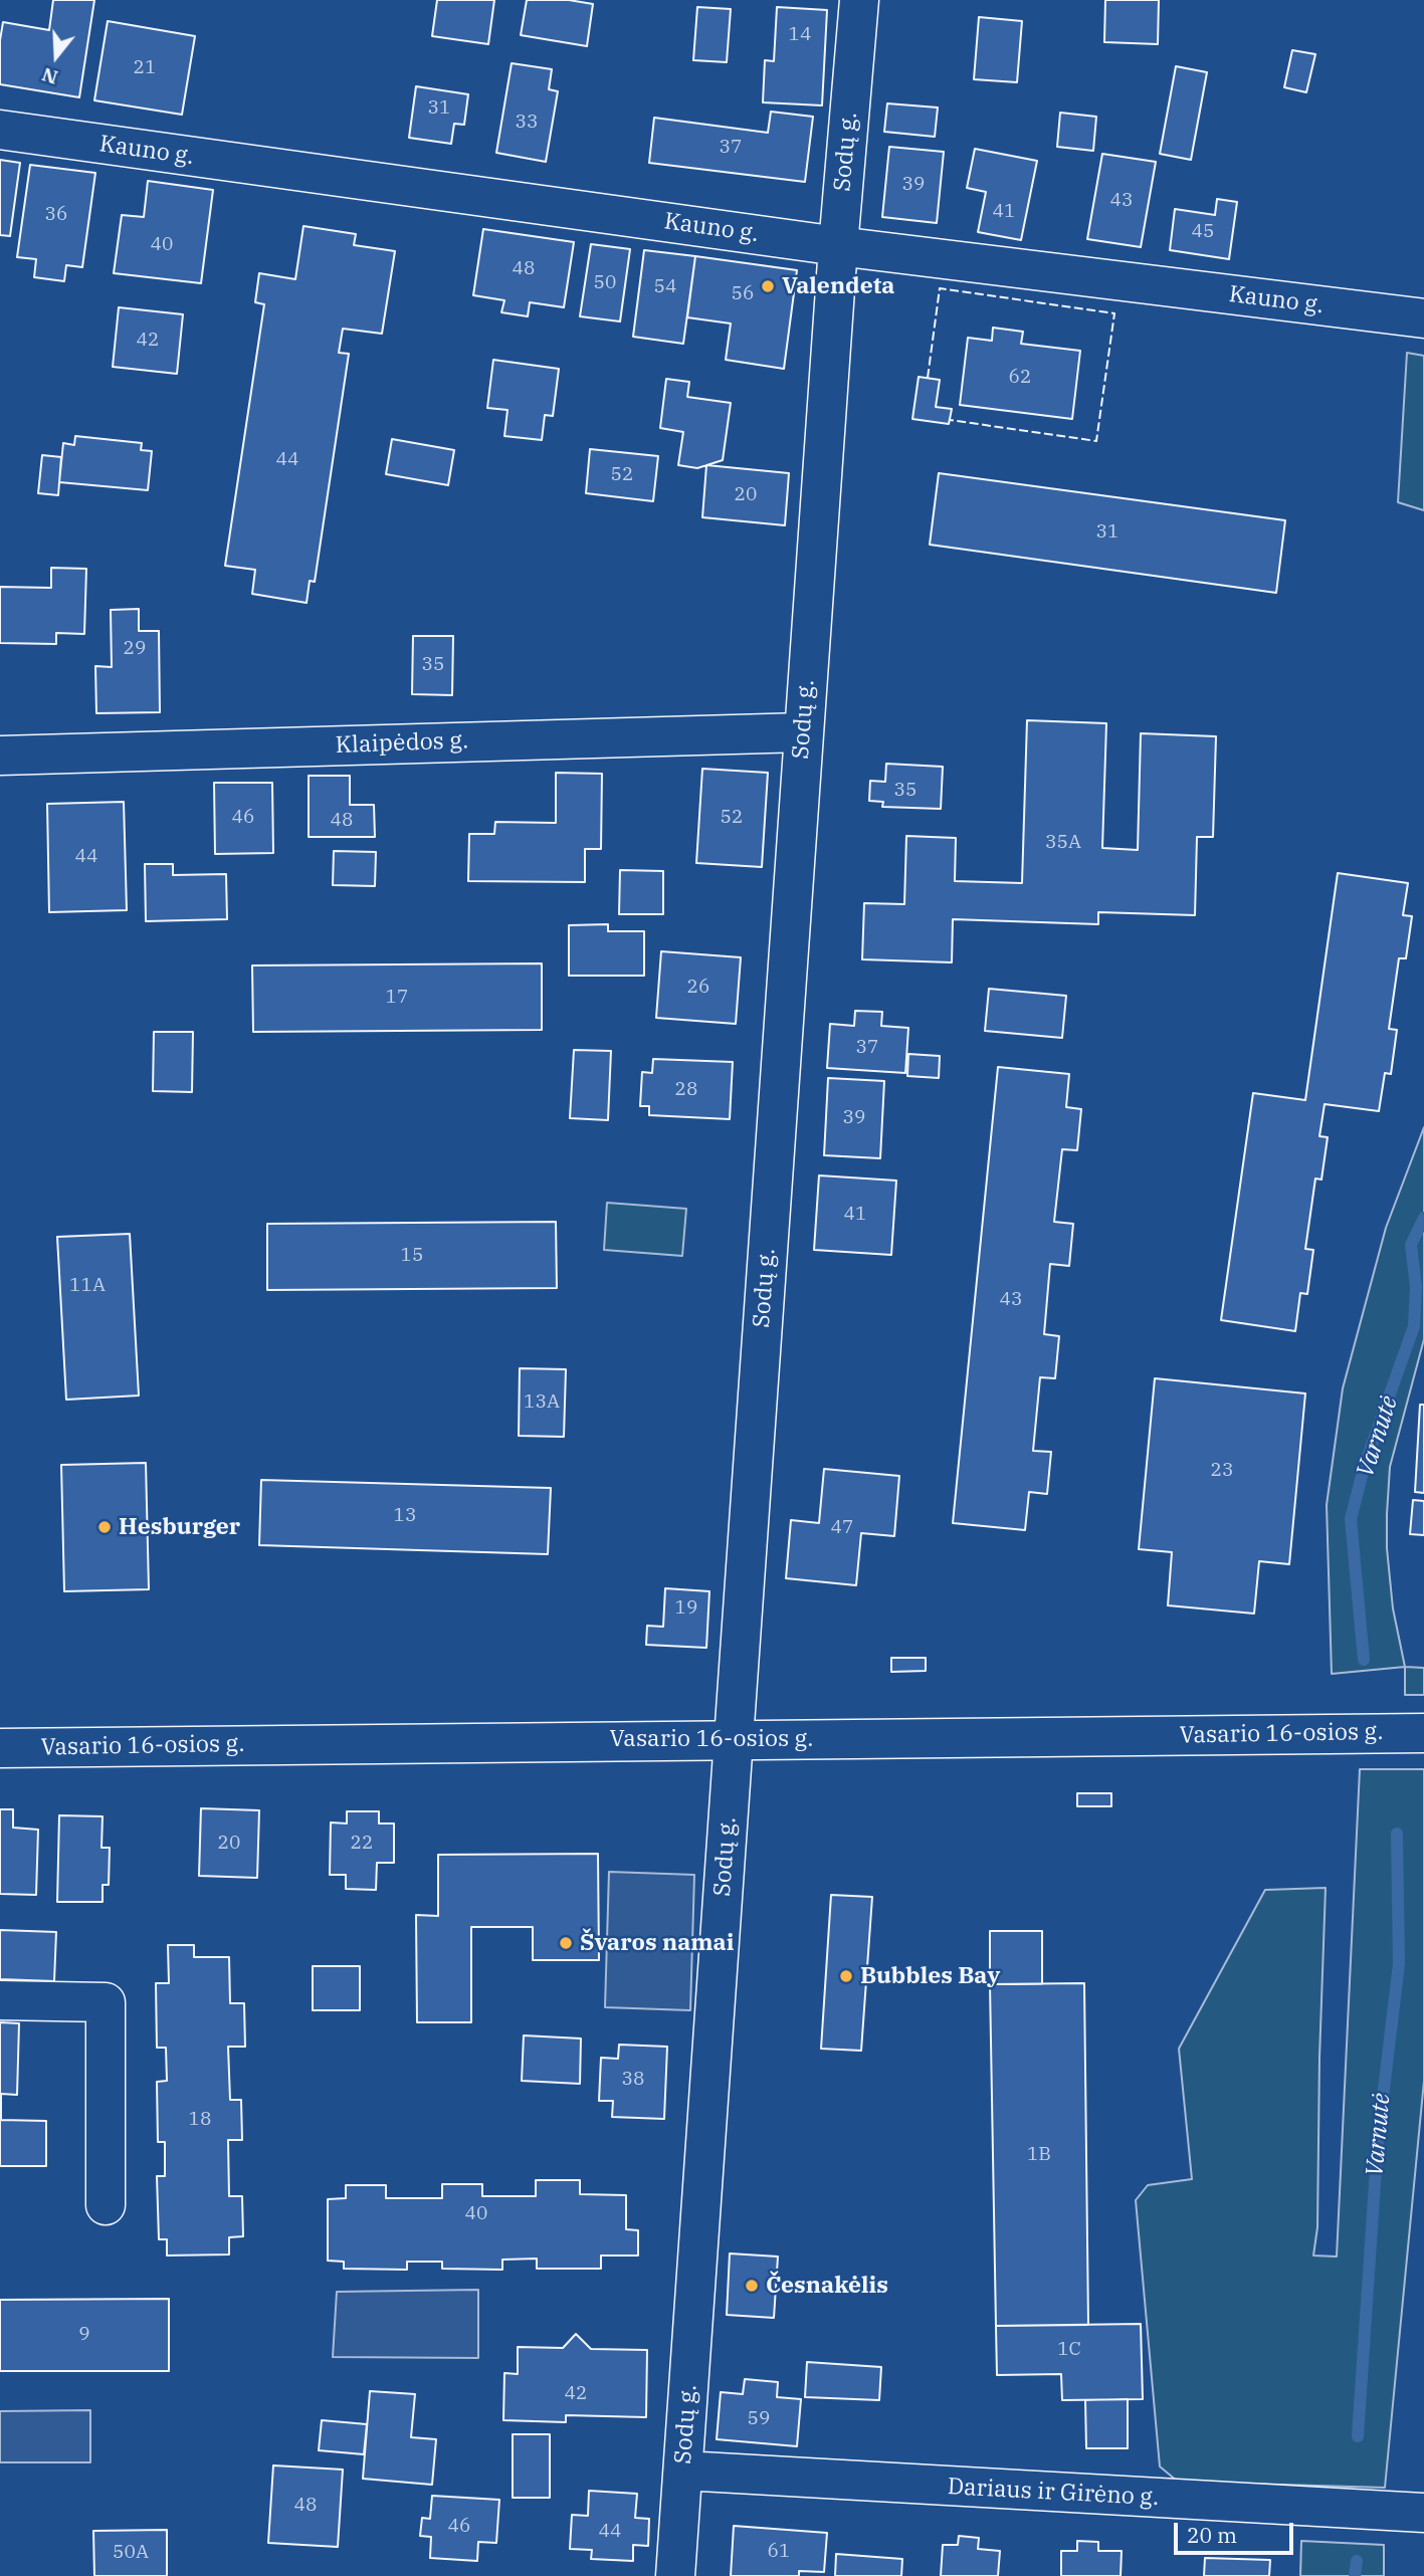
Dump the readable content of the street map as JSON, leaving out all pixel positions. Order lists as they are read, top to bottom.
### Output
{
  "streets": {
    "main road": [
      "Kauno g.",
      "Sodų g.",
      "Klaipėdos g.",
      "Vasario 16-osios g.",
      "Dariaus ir Girėno g."
    ]
  },
  "crossings": [
    ["Kauno g.", "Sodų g."],
    ["Sodų g.", "Klaipėdos g."],
    ["Sodų g.", "Vasario 16-osios g."],
    ["Sodų g.", "Dariaus ir Girėno g."]
  ],
  "water": ["Varnutė"],
  "places": [
    "Valendeta",
    "Hesburger",
    "Švaros namai",
    "Bubbles Bay",
    "Česnakėlis"
  ],
  "house_numbers": [
    "14",
    "21",
    "31",
    "33",
    "37",
    "39",
    "43",
    "41",
    "36",
    "45",
    "40",
    "48",
    "50",
    "54",
    "56",
    "42",
    "62",
    "44",
    "52",
    "20",
    "31",
    "29",
    "35",
    "35",
    "46",
    "52",
    "48",
    "35A",
    "44",
    "26",
    "17",
    "37",
    "28",
    "39",
    "41",
    "15",
    "11A",
    "43",
    "13A",
    "23",
    "13",
    "47",
    "19",
    "20",
    "22",
    "38",
    "18",
    "1B",
    "40",
    "9",
    "1C",
    "42",
    "59",
    "48",
    "46",
    "44",
    "61",
    "50A"
  ],
  "scale_bar": "20 m",
  "north": "bottom"
}
